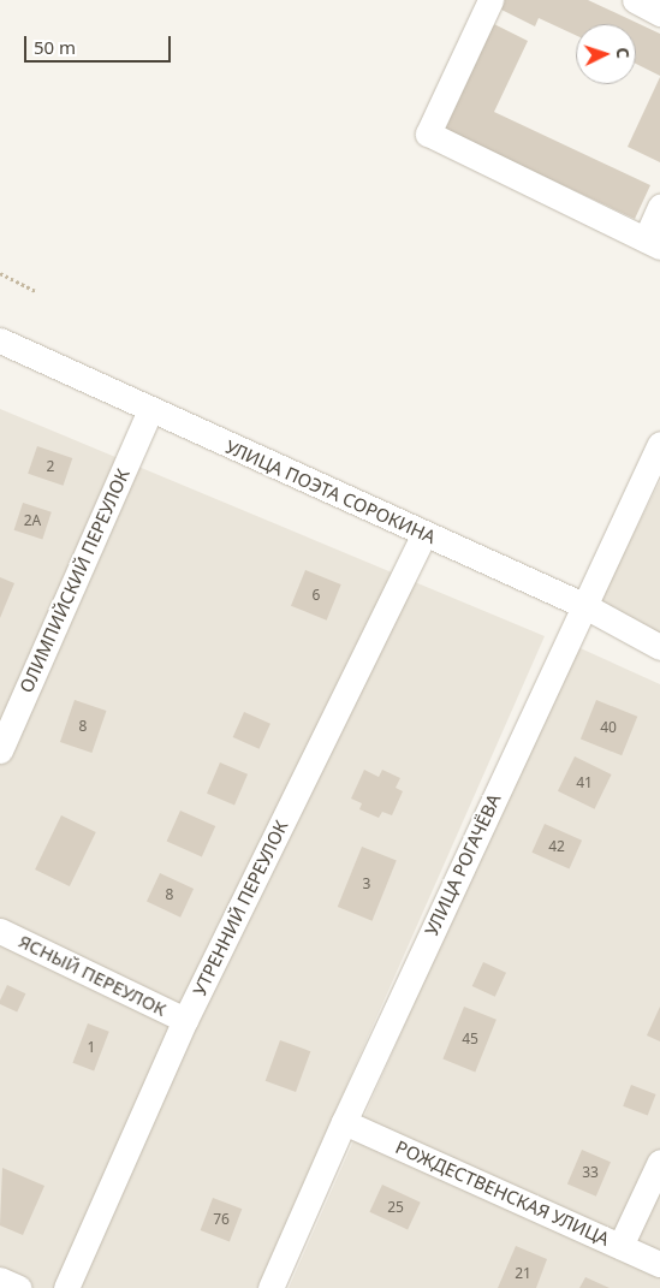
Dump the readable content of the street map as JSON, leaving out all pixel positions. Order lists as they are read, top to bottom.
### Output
{
  "streets": {
    "street": [
      "УЛИЦА ПОЭТА СОРОКИНА",
      "ОЛИМПИЙСКИЙ ПЕРЕУЛОК",
      "УЛИЦА РОГАЧЁВА",
      "УТРЕННИЙ ПЕРЕУЛОК",
      "ЯСНЫЙ ПЕРЕУЛОК",
      "РОЖДЕСТВЕНСКАЯ УЛИЦА"
    ]
  },
  "crossings": [
    ["УЛИЦА ПОЭТА СОРОКИНА", "ОЛИМПИЙСКИЙ ПЕРЕУЛОК"],
    ["УЛИЦА ПОЭТА СОРОКИНА", "УЛИЦА РОГАЧЁВА"],
    ["УЛИЦА ПОЭТА СОРОКИНА", "УТРЕННИЙ ПЕРЕУЛОК"],
    ["УЛИЦА РОГАЧЁВА", "РОЖДЕСТВЕНСКАЯ УЛИЦА"],
    ["УТРЕННИЙ ПЕРЕУЛОК", "ЯСНЫЙ ПЕРЕУЛОК"]
  ],
  "house_numbers": [
    "2",
    "2А",
    "6",
    "8",
    "40",
    "41",
    "42",
    "3",
    "8",
    "45",
    "1",
    "33",
    "25",
    "76",
    "21"
  ],
  "scale_bar": "50 m",
  "north": "right"
}
